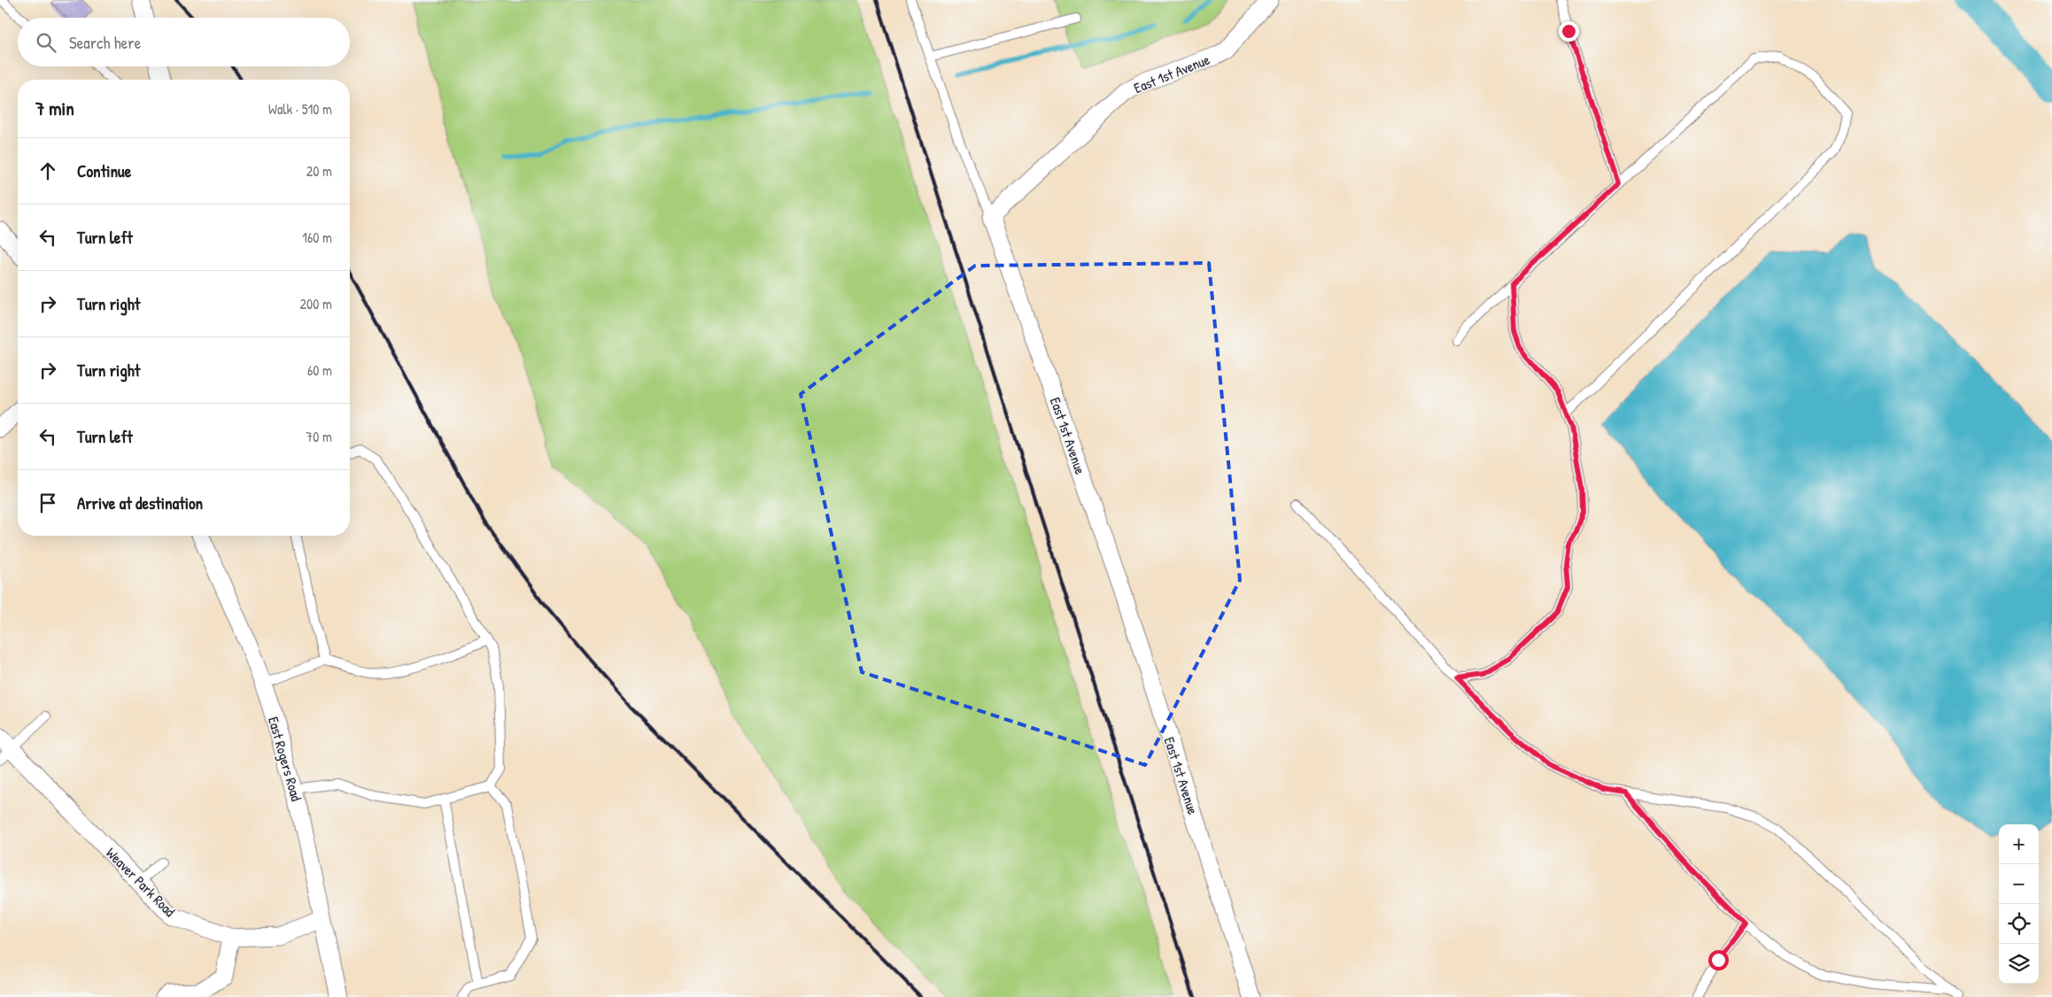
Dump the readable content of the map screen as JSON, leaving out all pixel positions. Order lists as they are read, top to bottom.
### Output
{
  "streets": {
    "street": ["East 1st Avenue", "East Rogers Road", "Weaver Park Road"]
  },
  "crossings": [
    ["East Rogers Road", "Weaver Park Road"]
  ],
  "page": {
    "search": "Search here",
    "heading": ["7 min", "Walk · 510 m"],
    "list": [
      ["Continue", "20 m"],
      ["Turn left", "160 m"],
      ["Turn right", "200 m"],
      ["Turn right", "60 m"],
      ["Turn left", "70 m"],
      "Arrive at destination"
    ],
    "map_buttons": ["+", "−"]
  }
}
